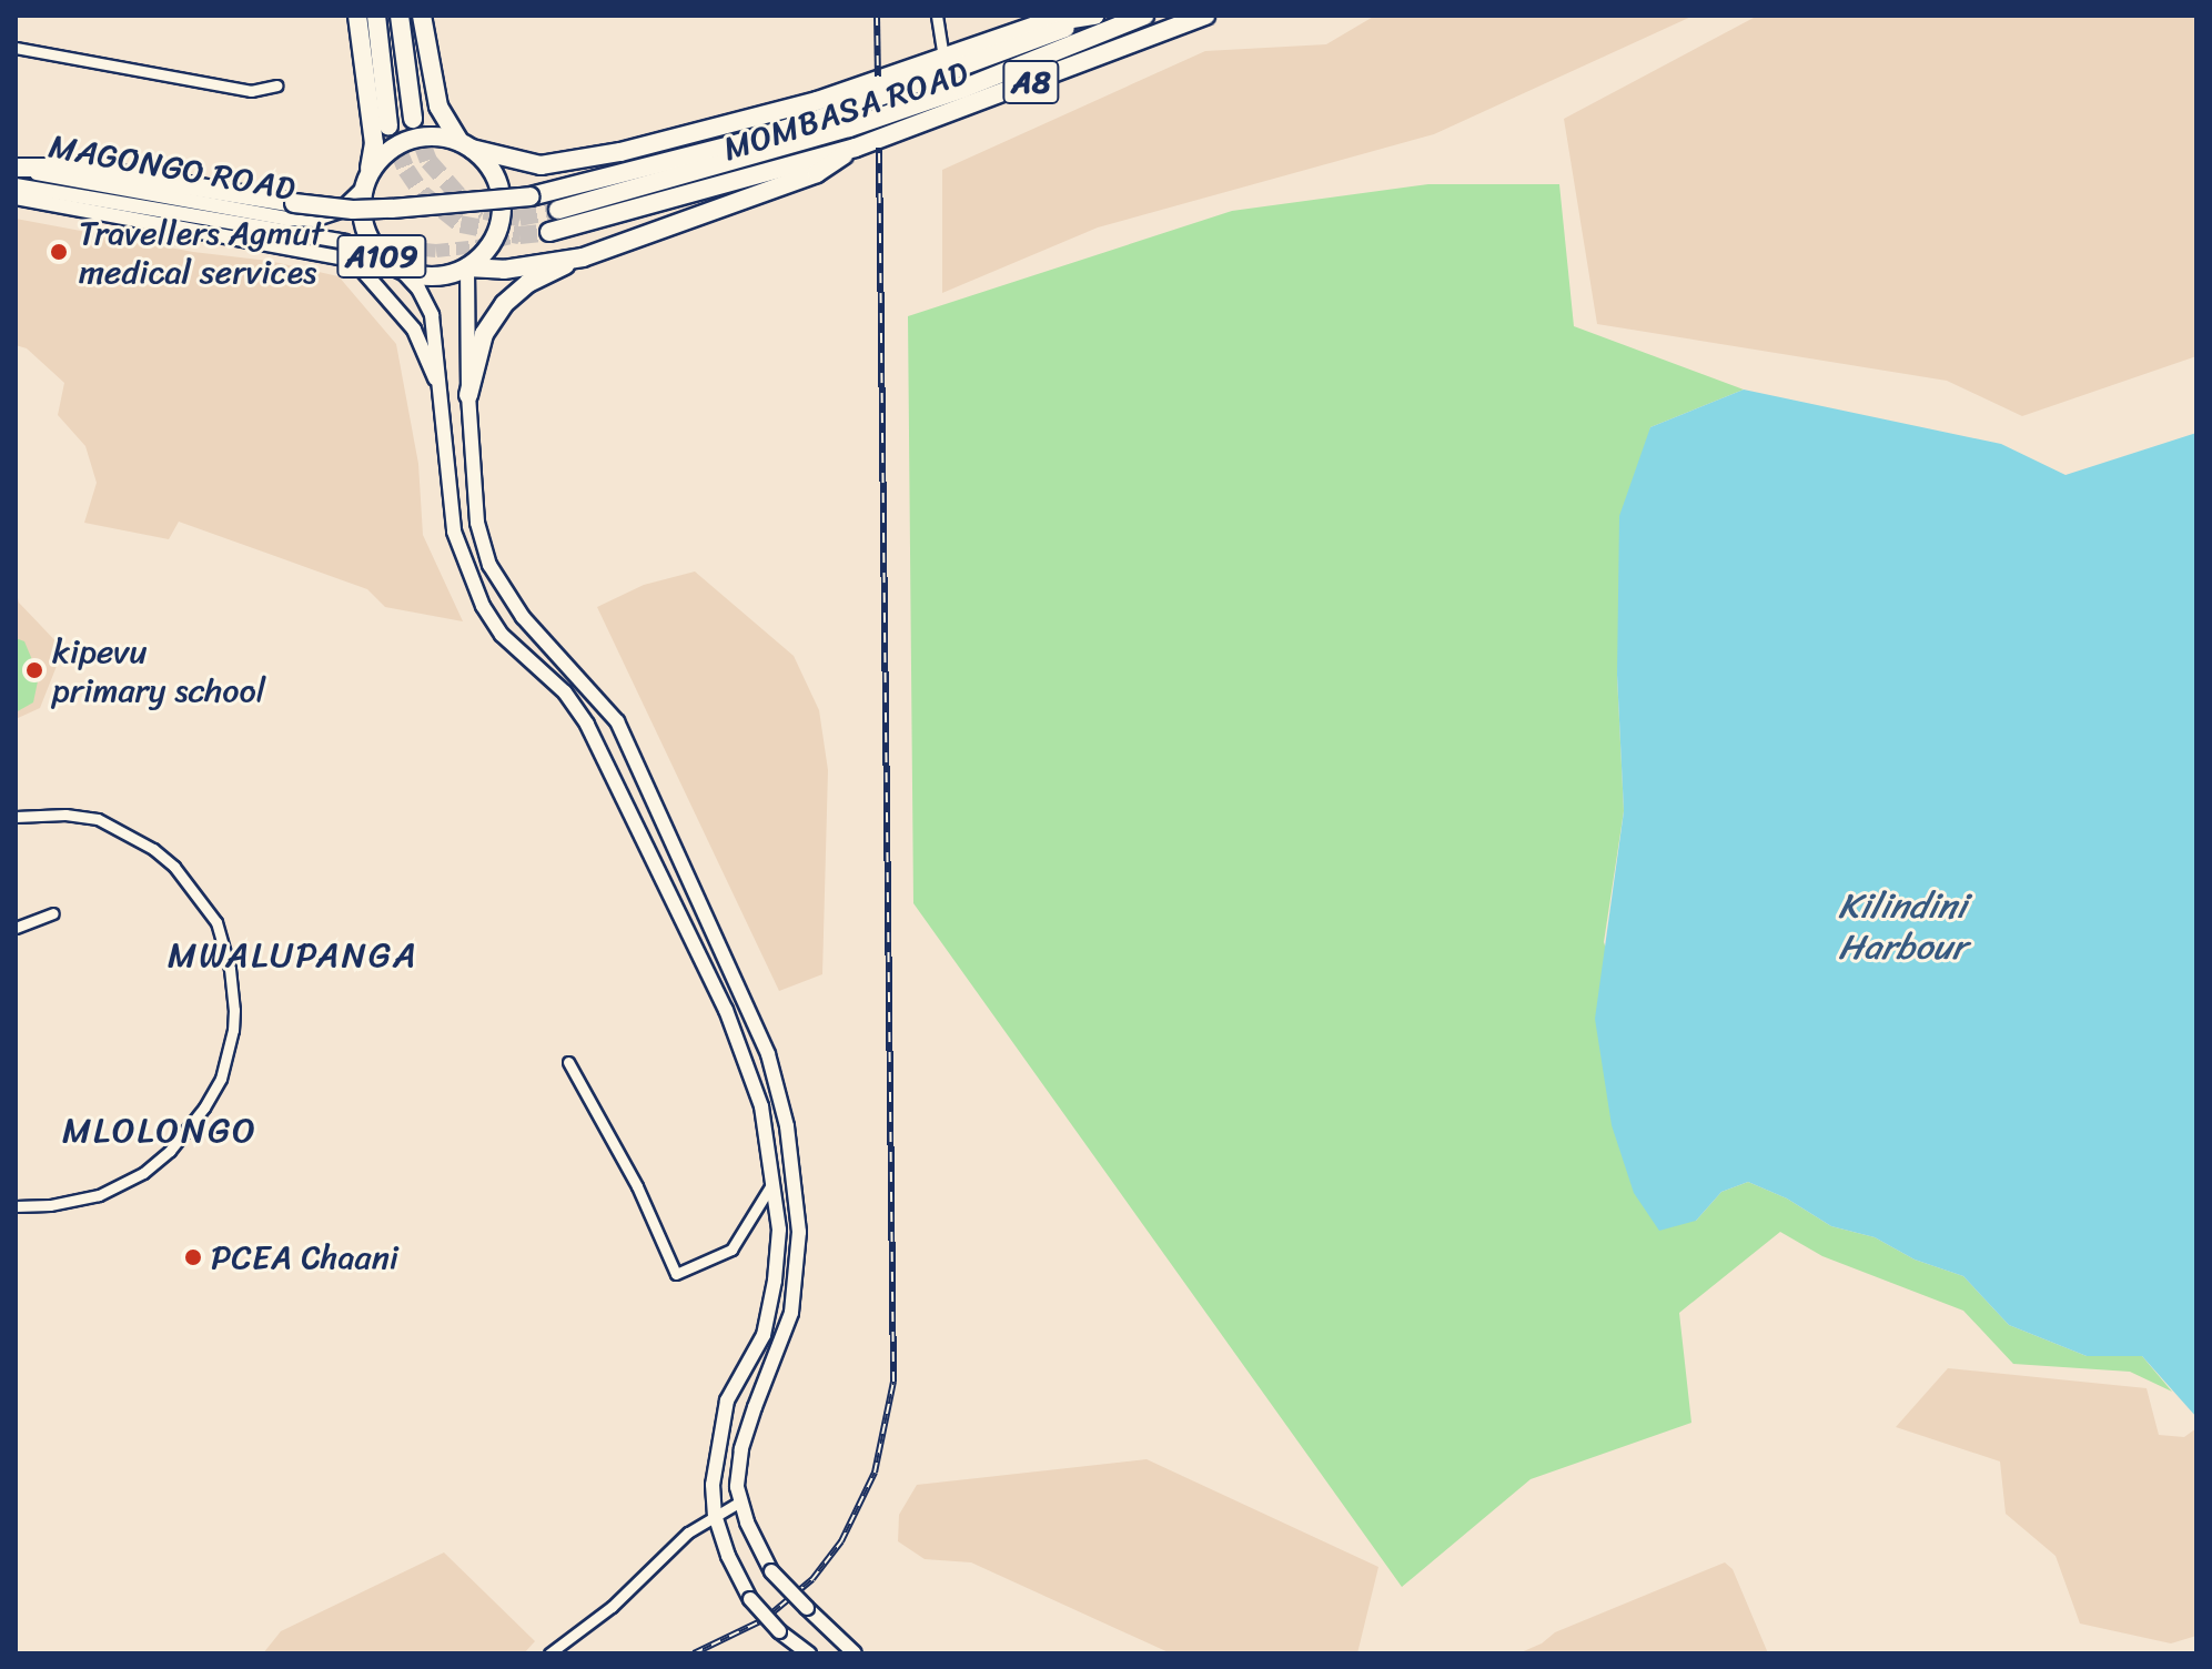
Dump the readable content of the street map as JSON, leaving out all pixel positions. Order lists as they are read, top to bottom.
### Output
{
  "streets": {
    "highway": ["A8", "MOMBASA ROAD", "A109"],
    "main road": ["MAGONGO ROAD"]
  },
  "crossings": [
    ["MAGONGO ROAD", "A109"]
  ],
  "districts": ["MWALUPANGA", "MLOLONGO"],
  "water": ["Kilindini Harbour"],
  "places": ["Travellers Agmut medical services", "kipevu primary school", "PCEA Chaani"]
}
